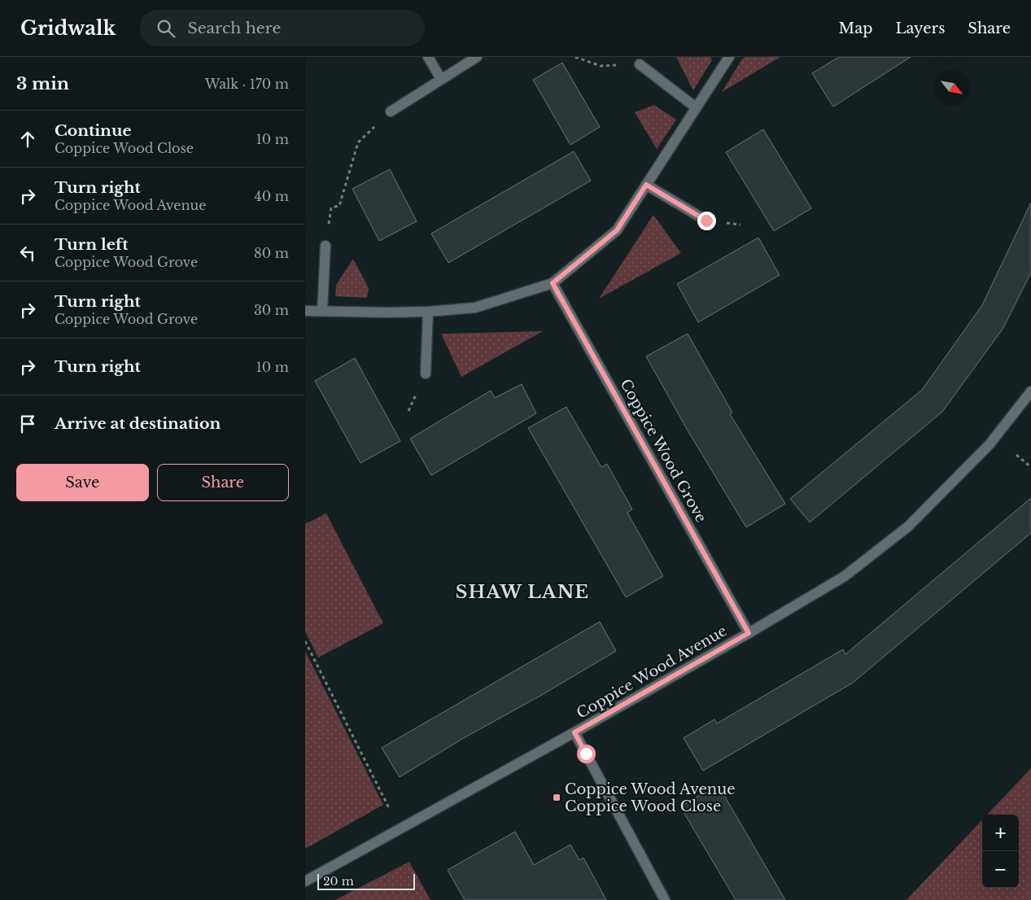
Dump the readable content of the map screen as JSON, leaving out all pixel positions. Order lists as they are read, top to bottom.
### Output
{
  "streets": {
    "street": ["Coppice Wood Grove", "Coppice Wood Avenue"]
  },
  "crossings": [
    ["Coppice Wood Grove", "Coppice Wood Avenue"]
  ],
  "districts": ["SHAW LANE"],
  "places": {
    "transit": ["Coppice Wood Avenue Coppice Wood Close"]
  },
  "scale_bar": "20 m",
  "north": "bottom right",
  "page": {
    "header": "Gridwalk",
    "search": "Search here",
    "nav": ["Map", "Layers", "Share"],
    "heading": ["3 min", "Walk · 170 m"],
    "list": [
      ["Continue", "Coppice Wood Close", "10 m"],
      ["Turn right", "Coppice Wood Avenue", "40 m"],
      ["Turn left", "Coppice Wood Grove", "80 m"],
      ["Turn right", "Coppice Wood Grove", "30 m"],
      ["Turn right", "10 m"],
      "Arrive at destination"
    ],
    "buttons": ["Save", "Share"],
    "map_buttons": ["+", "−"],
    "scale": "20 m"
  }
}
